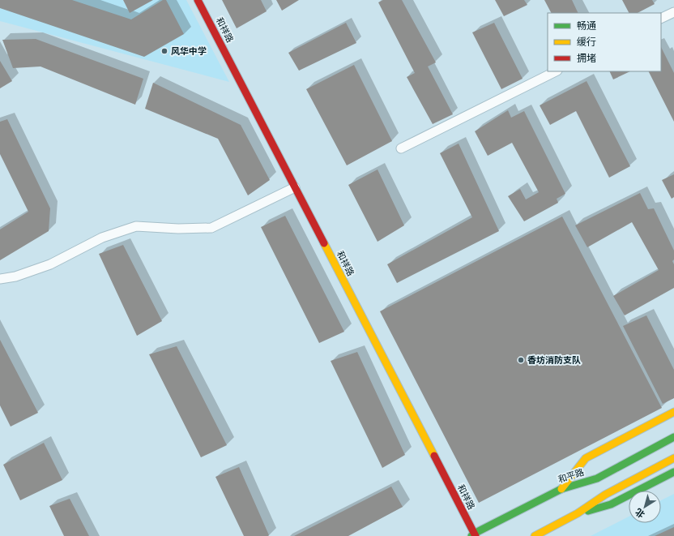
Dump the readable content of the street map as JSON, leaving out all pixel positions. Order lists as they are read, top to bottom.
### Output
{
  "streets": {
    "main road": ["和祥路", "和平路"]
  },
  "crossings": [
    ["和祥路", "和平路"]
  ],
  "places": ["风华中学", "香坊消防支队"],
  "legend": ["畅通", "缓行", "拥堵"],
  "north": "bottom left"
}
